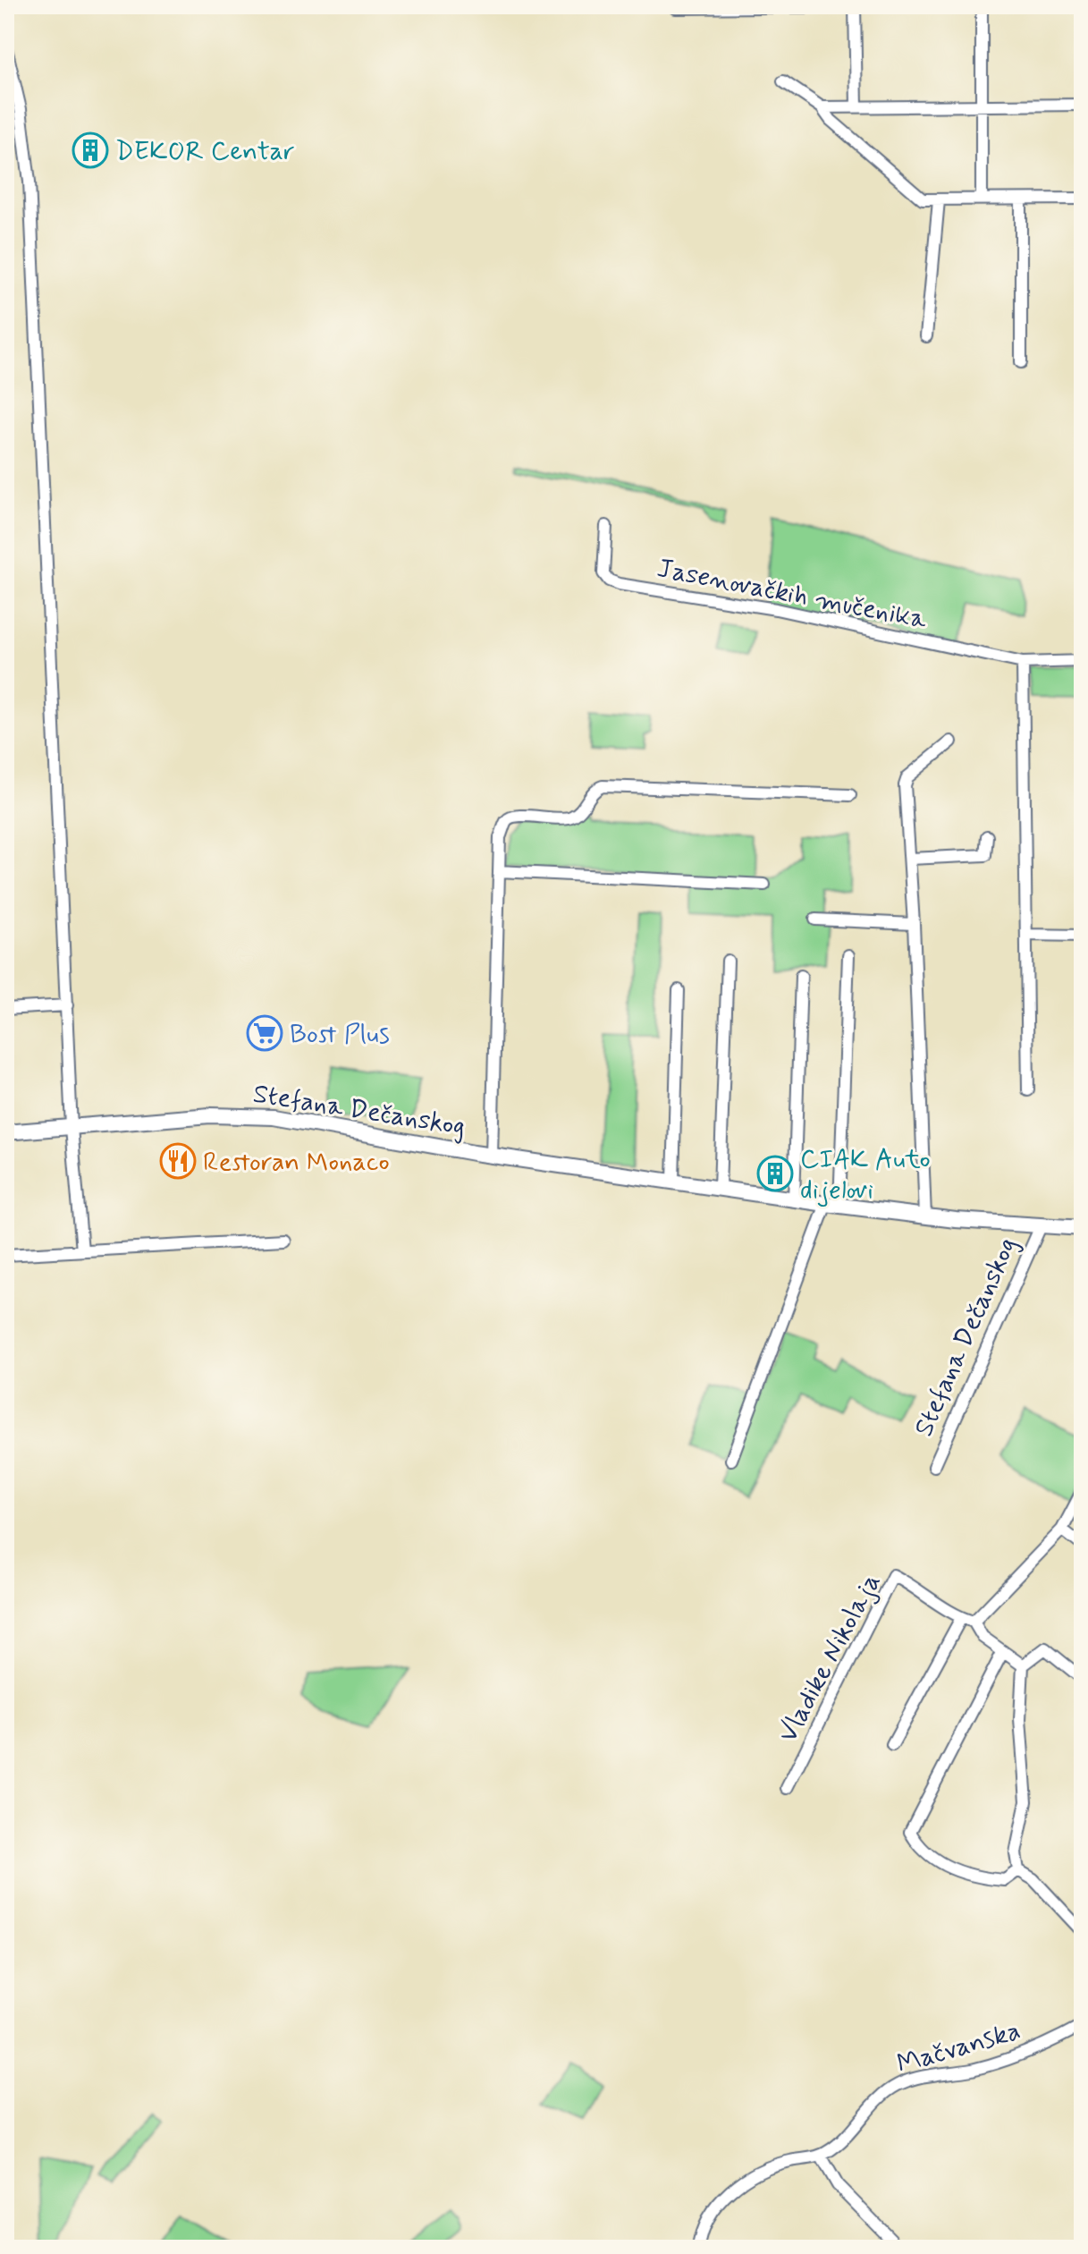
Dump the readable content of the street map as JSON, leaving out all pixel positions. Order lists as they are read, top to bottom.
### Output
{
  "streets": {
    "main road": ["Stefana Dečanskog"],
    "street": ["Jasenovačkih mučenika", "Vladike Nikolaja", "Mačvanska"]
  },
  "places": {
    "building": ["DEKOR Centar", "CIAK Auto dijelovi"],
    "supermarket": ["Bost Plus"],
    "restaurant": ["Restoran Monaco"]
  }
}
